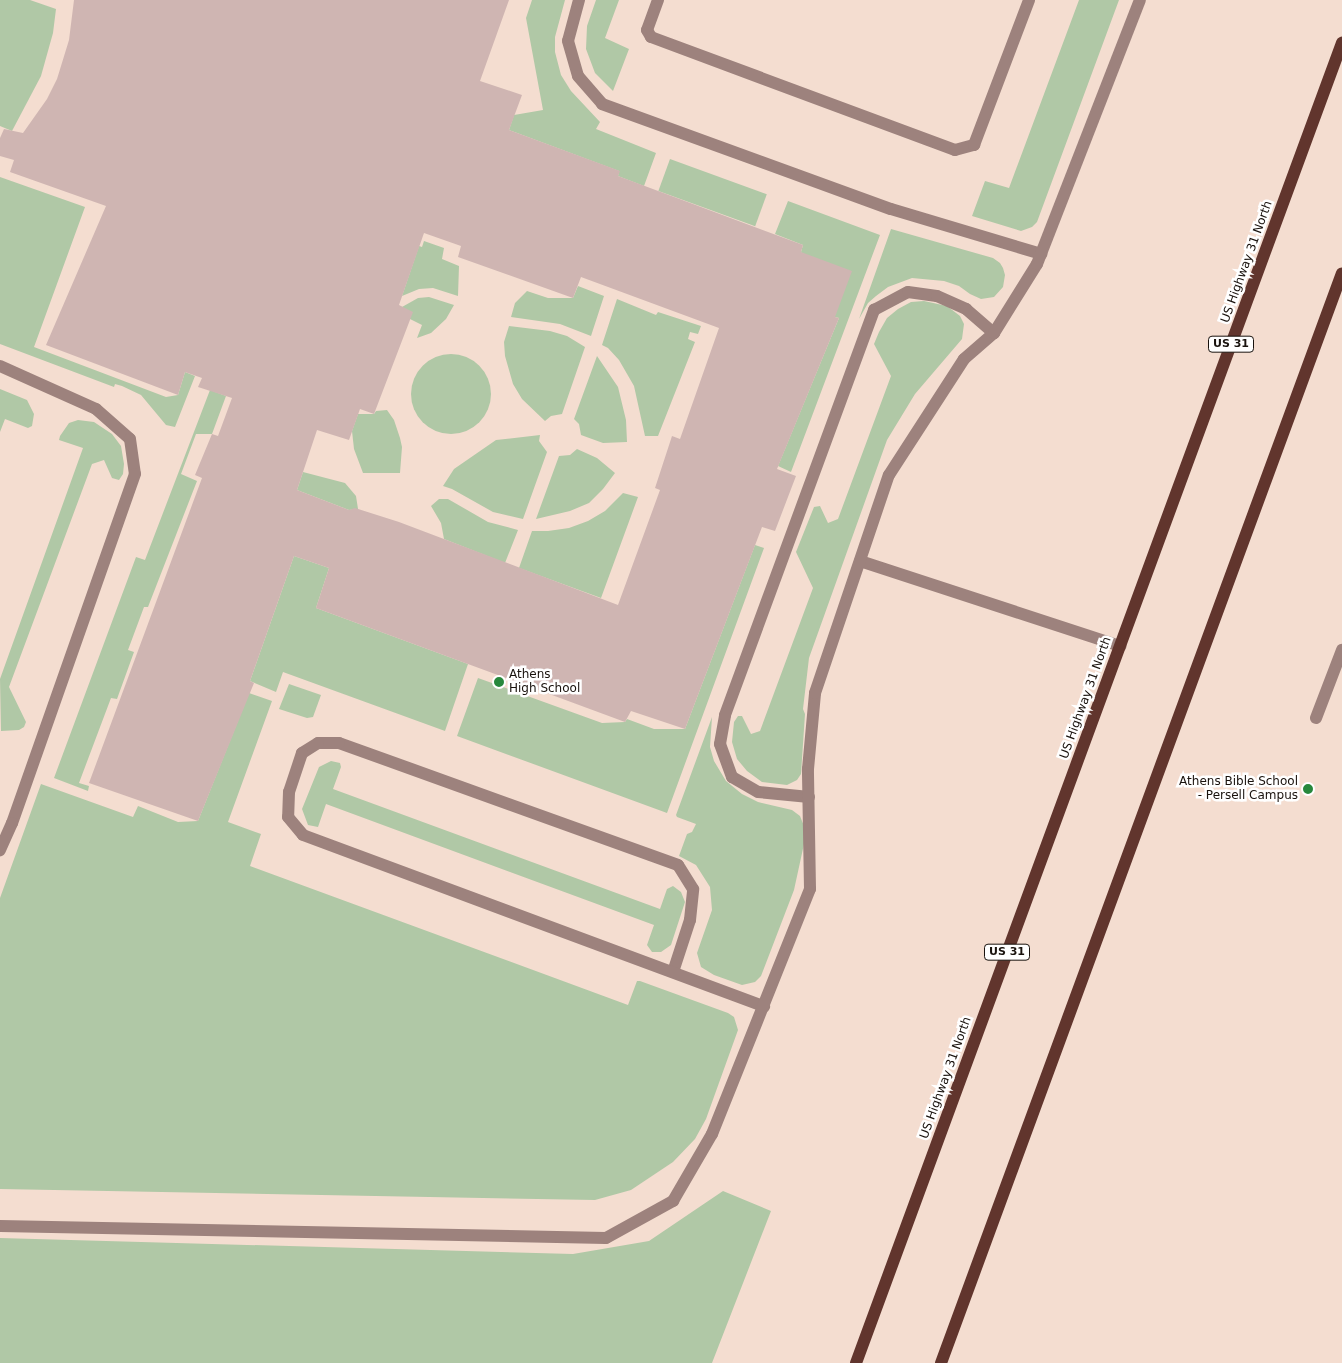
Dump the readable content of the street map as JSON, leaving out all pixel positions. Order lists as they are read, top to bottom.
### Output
{
  "streets": {
    "main road": ["US Highway 31 North", "US 31"]
  },
  "places": ["Athens High School", "Athens Bible School - Persell Campus"]
}
